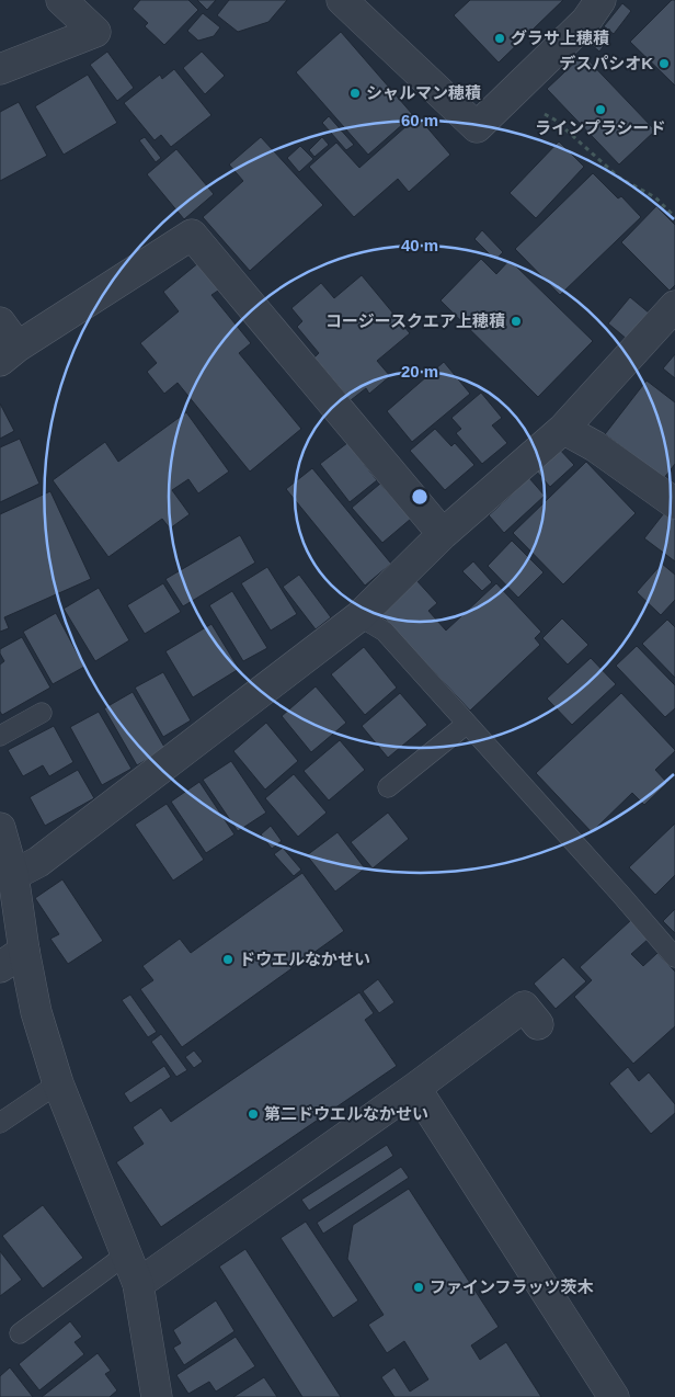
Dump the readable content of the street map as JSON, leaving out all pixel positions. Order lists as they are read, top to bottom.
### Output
{
  "places": [
    "グラサ上穂積",
    "デスパシオK",
    "シャルマン穂積",
    "ラインプラシード",
    "コージースクエア上穂積",
    "ドウエルなかせい",
    "第二ドウエルなかせい",
    "ファインフラッツ茨木"
  ],
  "rings": ["60 m", "40 m", "20 m"]
}
